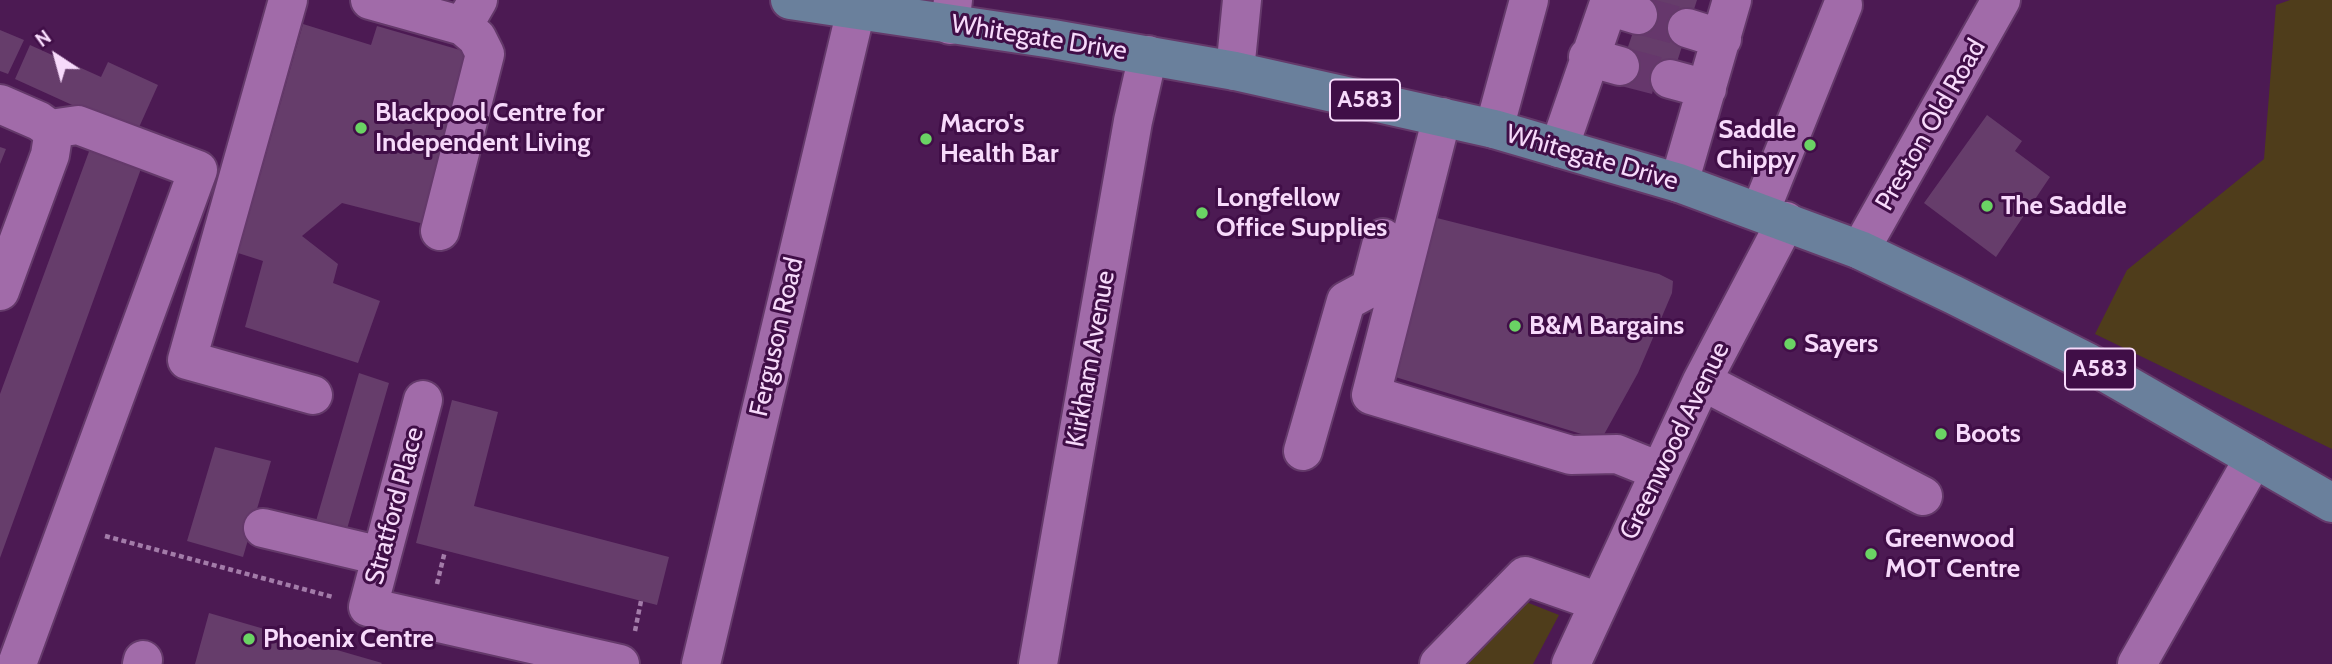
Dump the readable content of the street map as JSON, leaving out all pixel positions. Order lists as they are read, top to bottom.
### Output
{
  "streets": {
    "main road": ["Whitegate Drive", "A583"],
    "street": [
      "Preston Old Road",
      "Ferguson Road",
      "Kirkham Avenue",
      "Greenwood Avenue",
      "Stratford Place"
    ]
  },
  "crossings": [
    ["Whitegate Drive", "Preston Old Road"],
    ["Whitegate Drive", "Ferguson Road"],
    ["Whitegate Drive", "Kirkham Avenue"],
    ["Whitegate Drive", "Greenwood Avenue"]
  ],
  "places": [
    "Blackpool Centre for Independent Living",
    "Macro's Health Bar",
    "Saddle Chippy",
    "The Saddle",
    "Longfellow Office Supplies",
    "B&M Bargains",
    "Sayers",
    "Boots",
    "Greenwood MOT Centre",
    "Phoenix Centre"
  ],
  "north": "top left"
}
